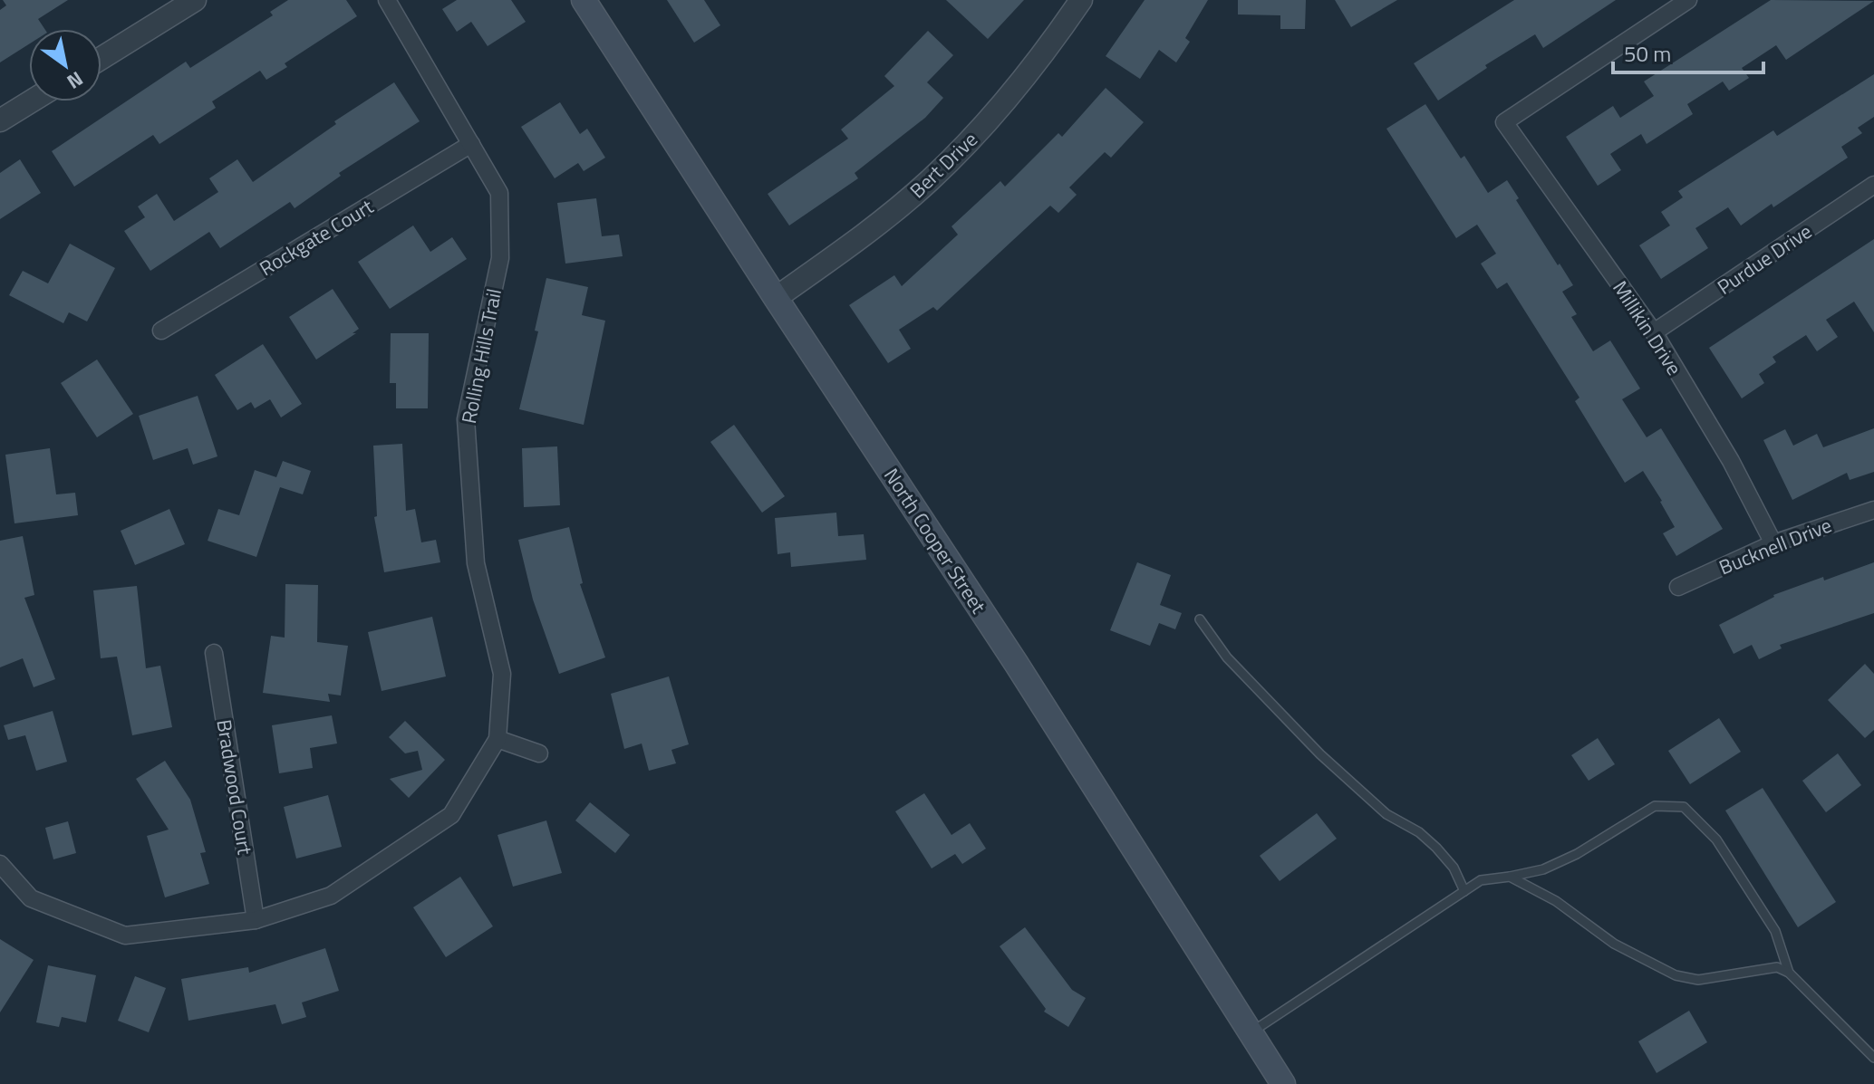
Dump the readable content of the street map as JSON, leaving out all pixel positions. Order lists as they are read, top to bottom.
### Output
{
  "streets": {
    "main road": ["North Cooper Street"],
    "street": [
      "Bert Drive",
      "Rockgate Court",
      "Purdue Drive",
      "Millikin Drive",
      "Rolling Hills Trail",
      "Bucknell Drive",
      "Bradwood Court"
    ]
  },
  "crossings": [
    ["Bert Drive", "North Cooper Street"],
    ["Rockgate Court", "Rolling Hills Trail"],
    ["Purdue Drive", "Millikin Drive"],
    ["Millikin Drive", "Bucknell Drive"],
    ["Rolling Hills Trail", "Bradwood Court"]
  ],
  "scale_bar": "50 m",
  "north": "bottom right"
}
